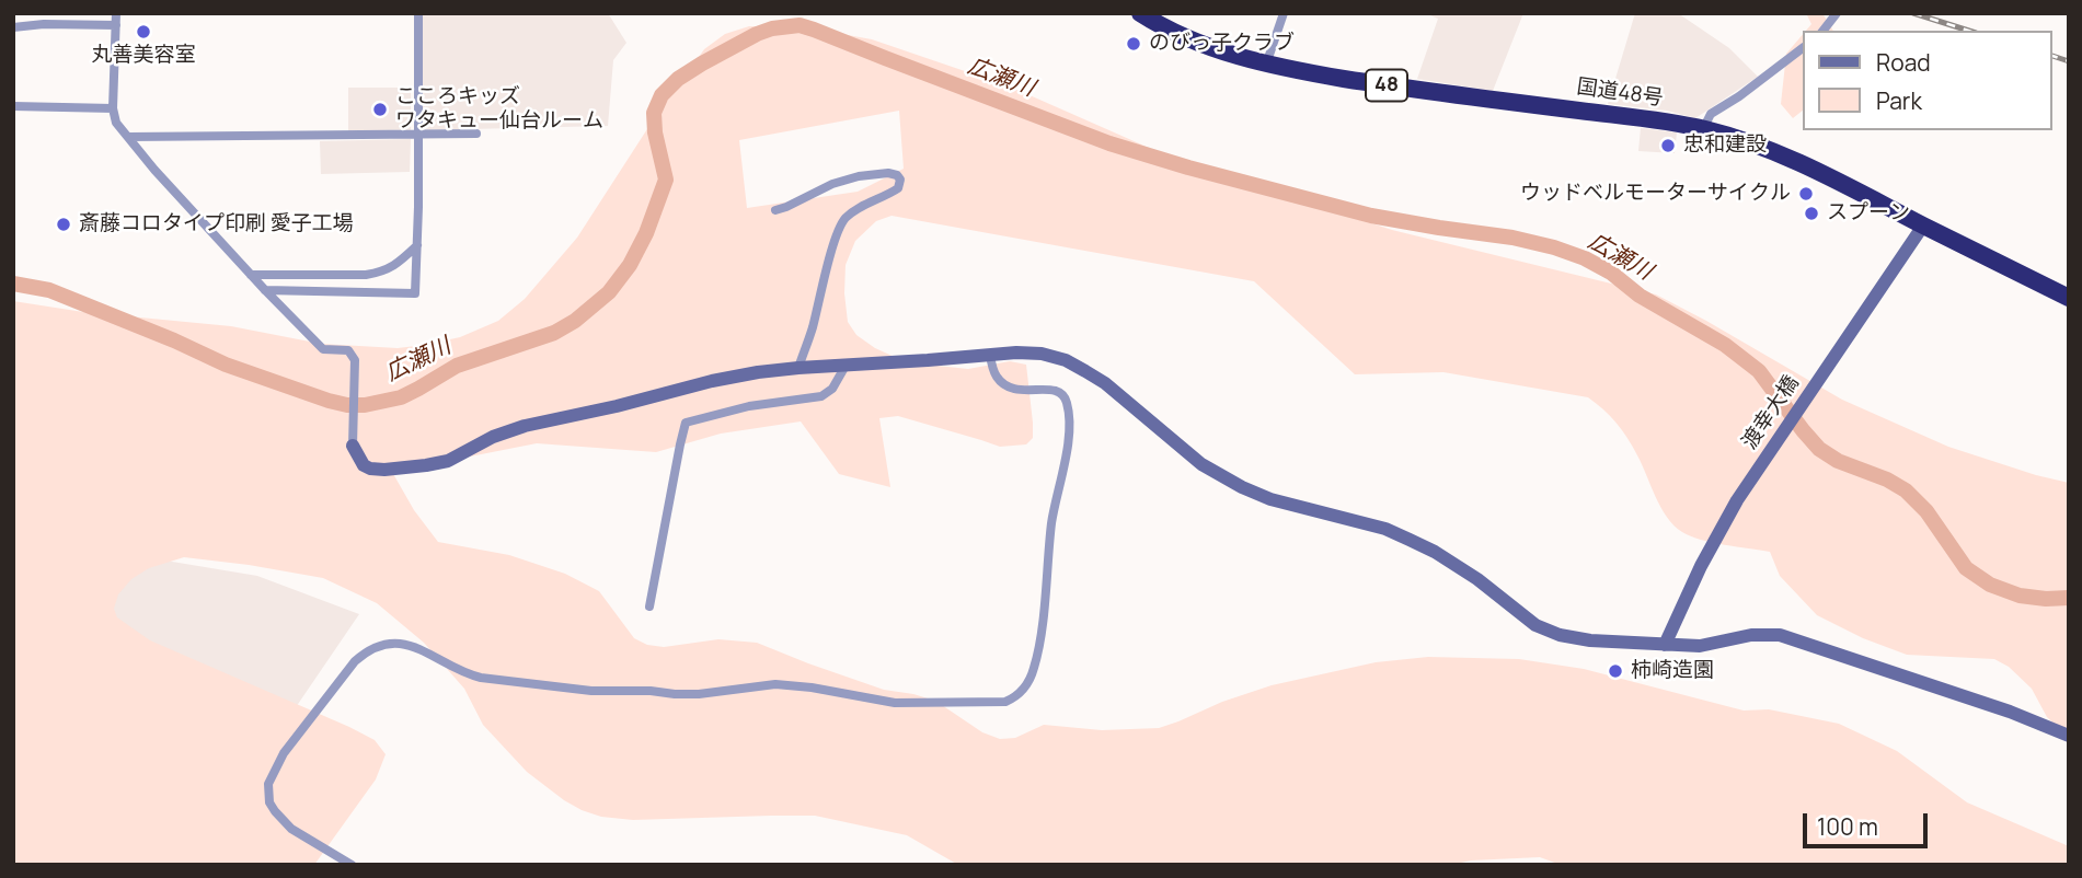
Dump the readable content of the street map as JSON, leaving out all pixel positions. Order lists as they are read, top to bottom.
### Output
{
  "streets": {
    "highway": ["48", "国道48号"],
    "street": ["渡幸大橋"]
  },
  "crossings": [
    ["国道48号", "渡幸大橋"]
  ],
  "water": ["広瀬川"],
  "places": [
    "丸善美容室",
    "のびっ子クラブ",
    "こころキッズ ワタキュー仙台ルーム",
    "忠和建設",
    "ウッドベルモーターサイクル",
    "スプーン",
    "斎藤コロタイプ印刷 愛子工場",
    "柿崎造園"
  ],
  "legend": ["Road", "Park"],
  "scale_bar": "100 m"
}
